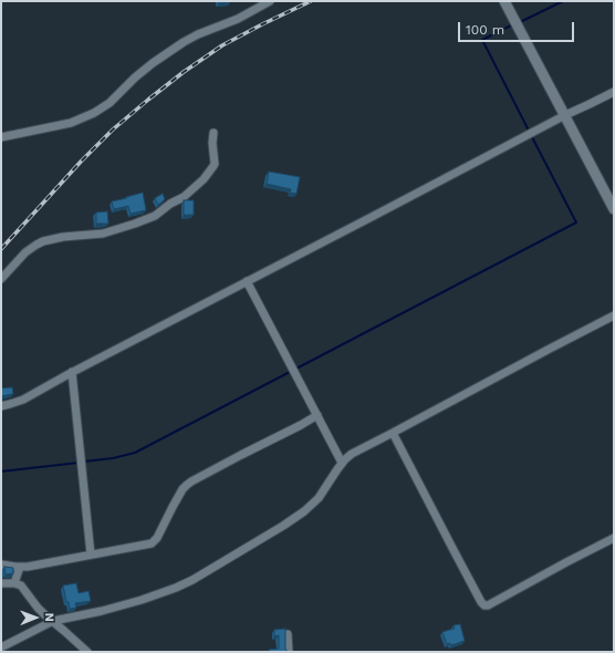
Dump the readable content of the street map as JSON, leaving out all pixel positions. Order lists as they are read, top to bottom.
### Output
{
  "scale_bar": "100 m",
  "north": "right"
}
